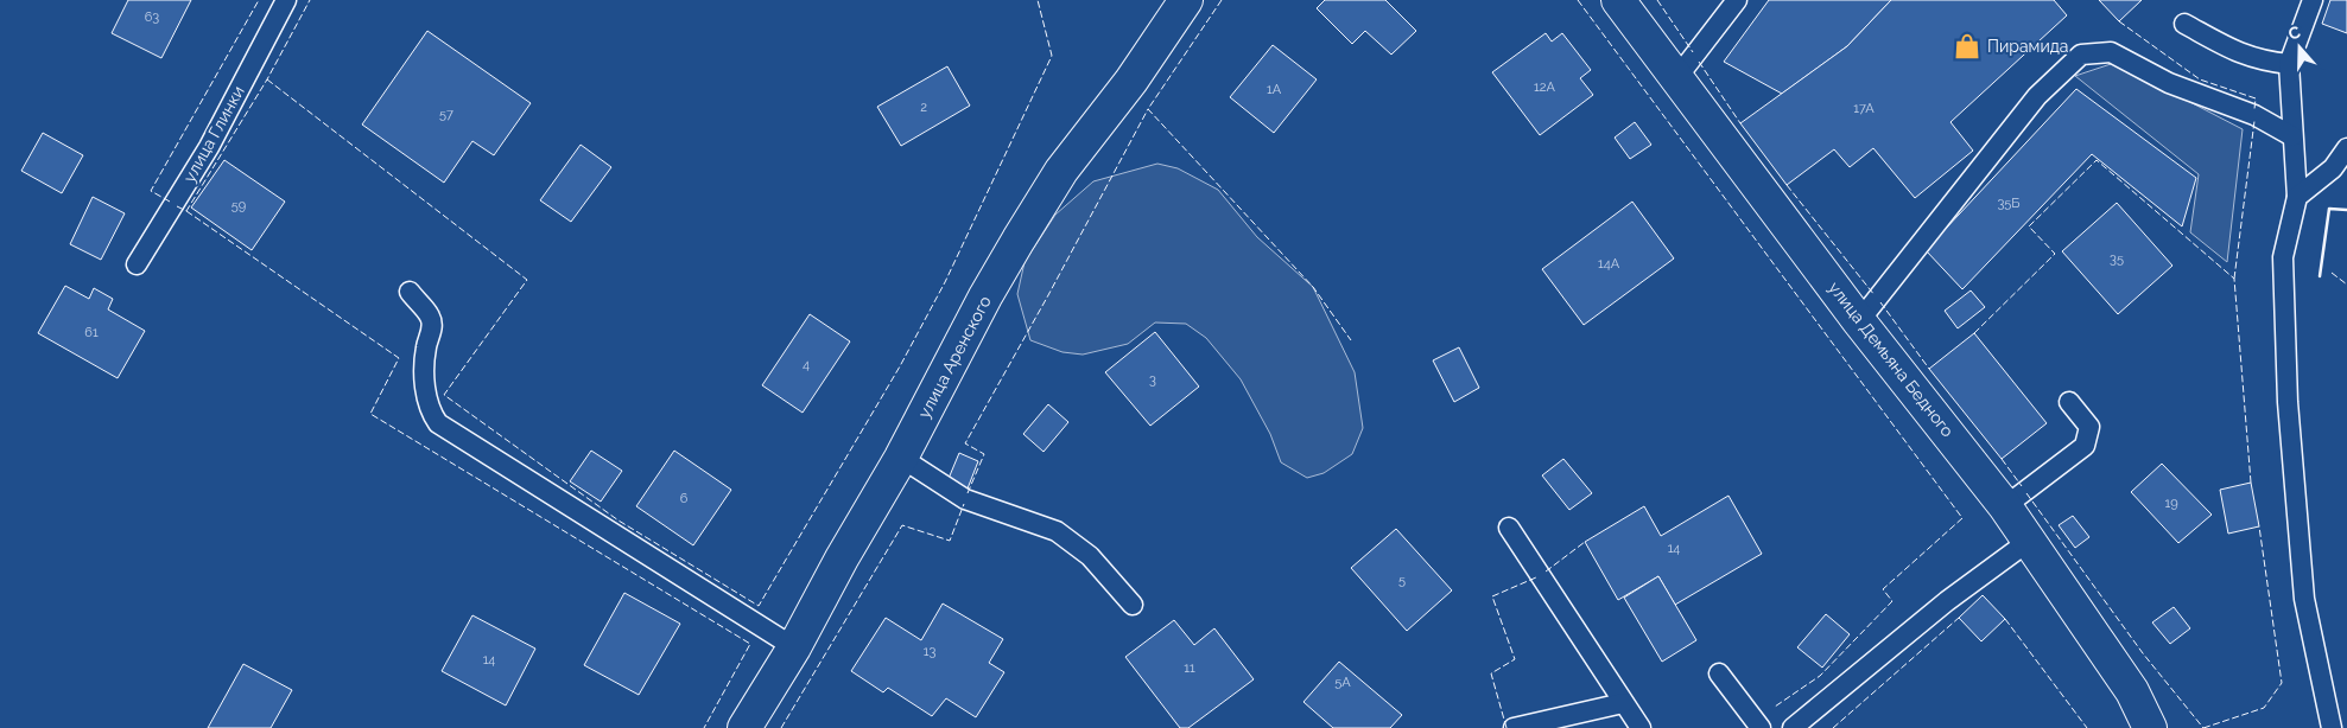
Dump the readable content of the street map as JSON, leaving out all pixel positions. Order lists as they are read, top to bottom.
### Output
{
  "streets": {
    "street": ["улица Аренского", "улица Демьяна Бедного"],
    "lane": ["улица Глинки"]
  },
  "places": {
    "shop": ["Пирамида"]
  },
  "house_numbers": [
    "63",
    "12А",
    "1А",
    "2",
    "17А",
    "57",
    "35Б",
    "59",
    "35",
    "14А",
    "61",
    "4",
    "3",
    "6",
    "19",
    "14",
    "5",
    "13",
    "14",
    "11",
    "5А"
  ],
  "north": "top"
}
